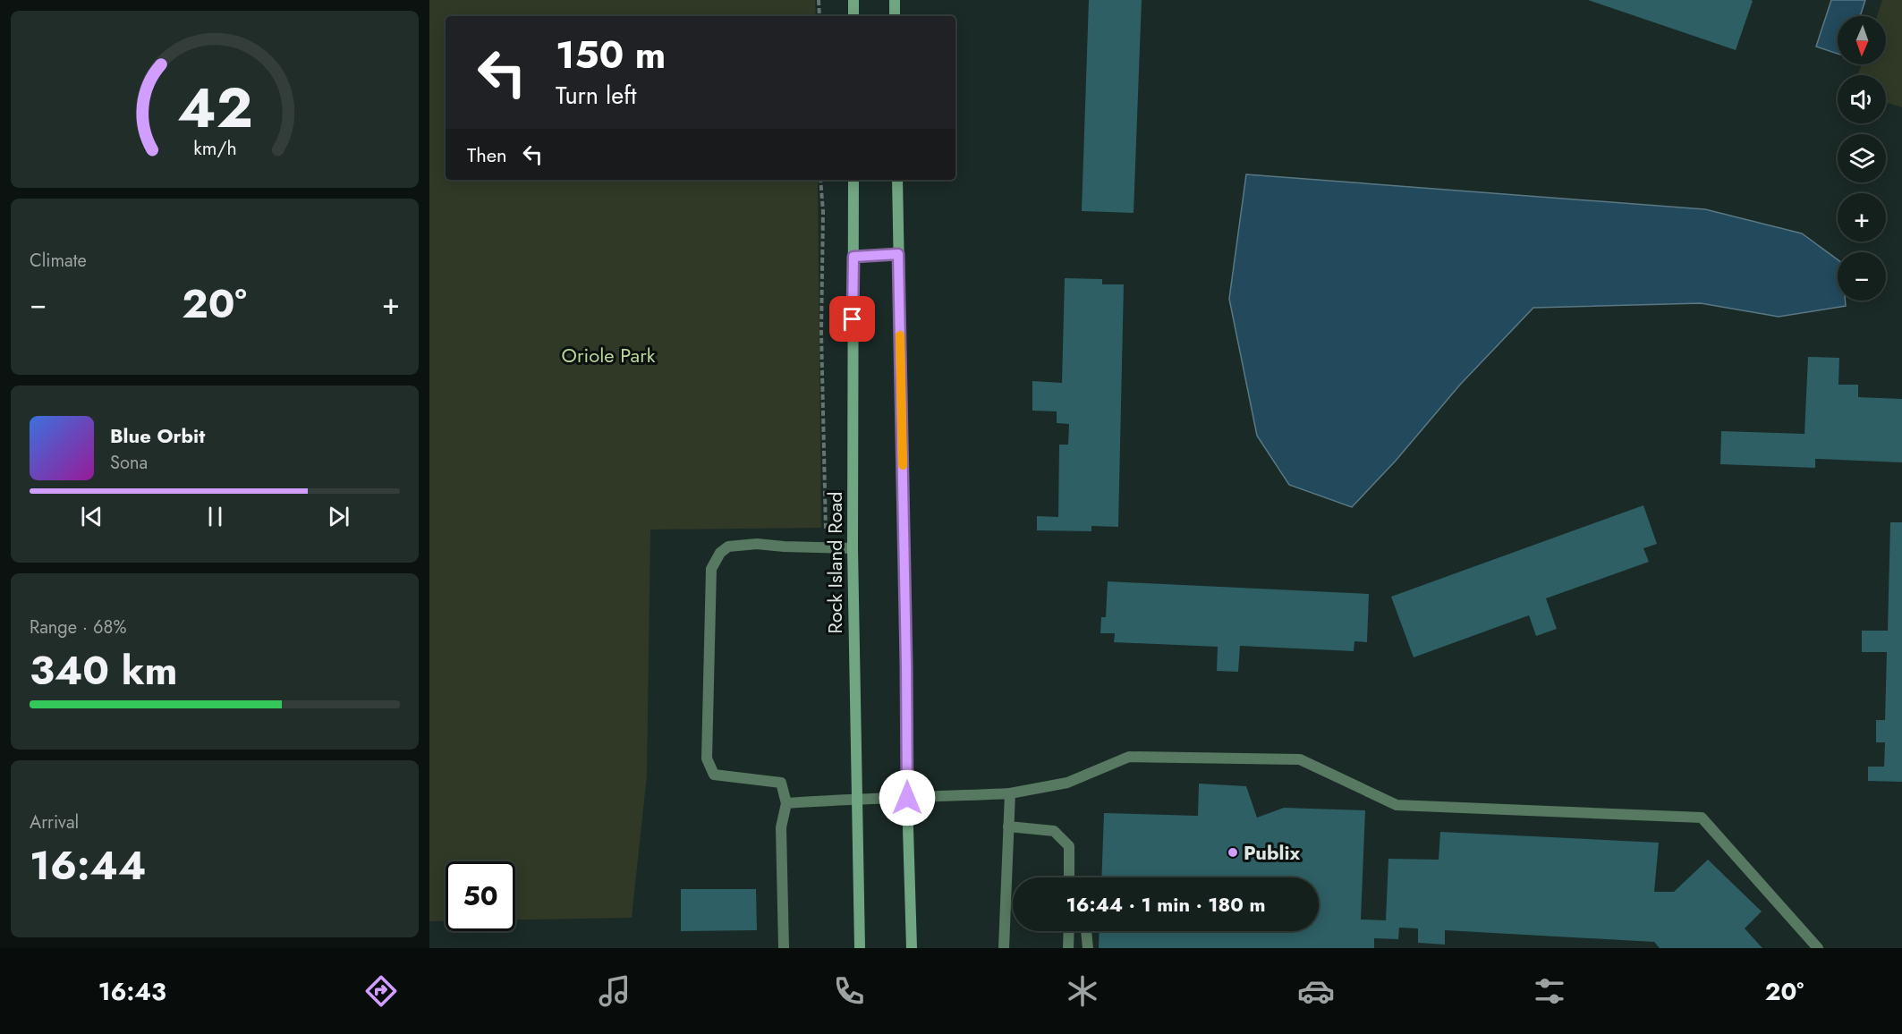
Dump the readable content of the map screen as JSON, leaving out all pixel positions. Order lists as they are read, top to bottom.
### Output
{
  "streets": {
    "main road": ["Rock Island Road"]
  },
  "parks": ["Oriole Park"],
  "places": ["Publix"],
  "north": "bottom",
  "page": {
    "map_buttons": ["+", "−"],
    "turn": ["150 m", "Turn left"],
    "then": "Then",
    "tile": [
      "Climate",
      ["Range · 68%", "340 km"],
      ["Arrival", "16:44"]
    ],
    "heat": ["−", "20°", "+"],
    "song": ["Blue Orbit", "Sona"],
    "limit": "50",
    "trip": "16:44 · 1 min · 180 m",
    "tabs": ["16:43", "20°"],
    "gauge": ["42", "km/h"]
  }
}
